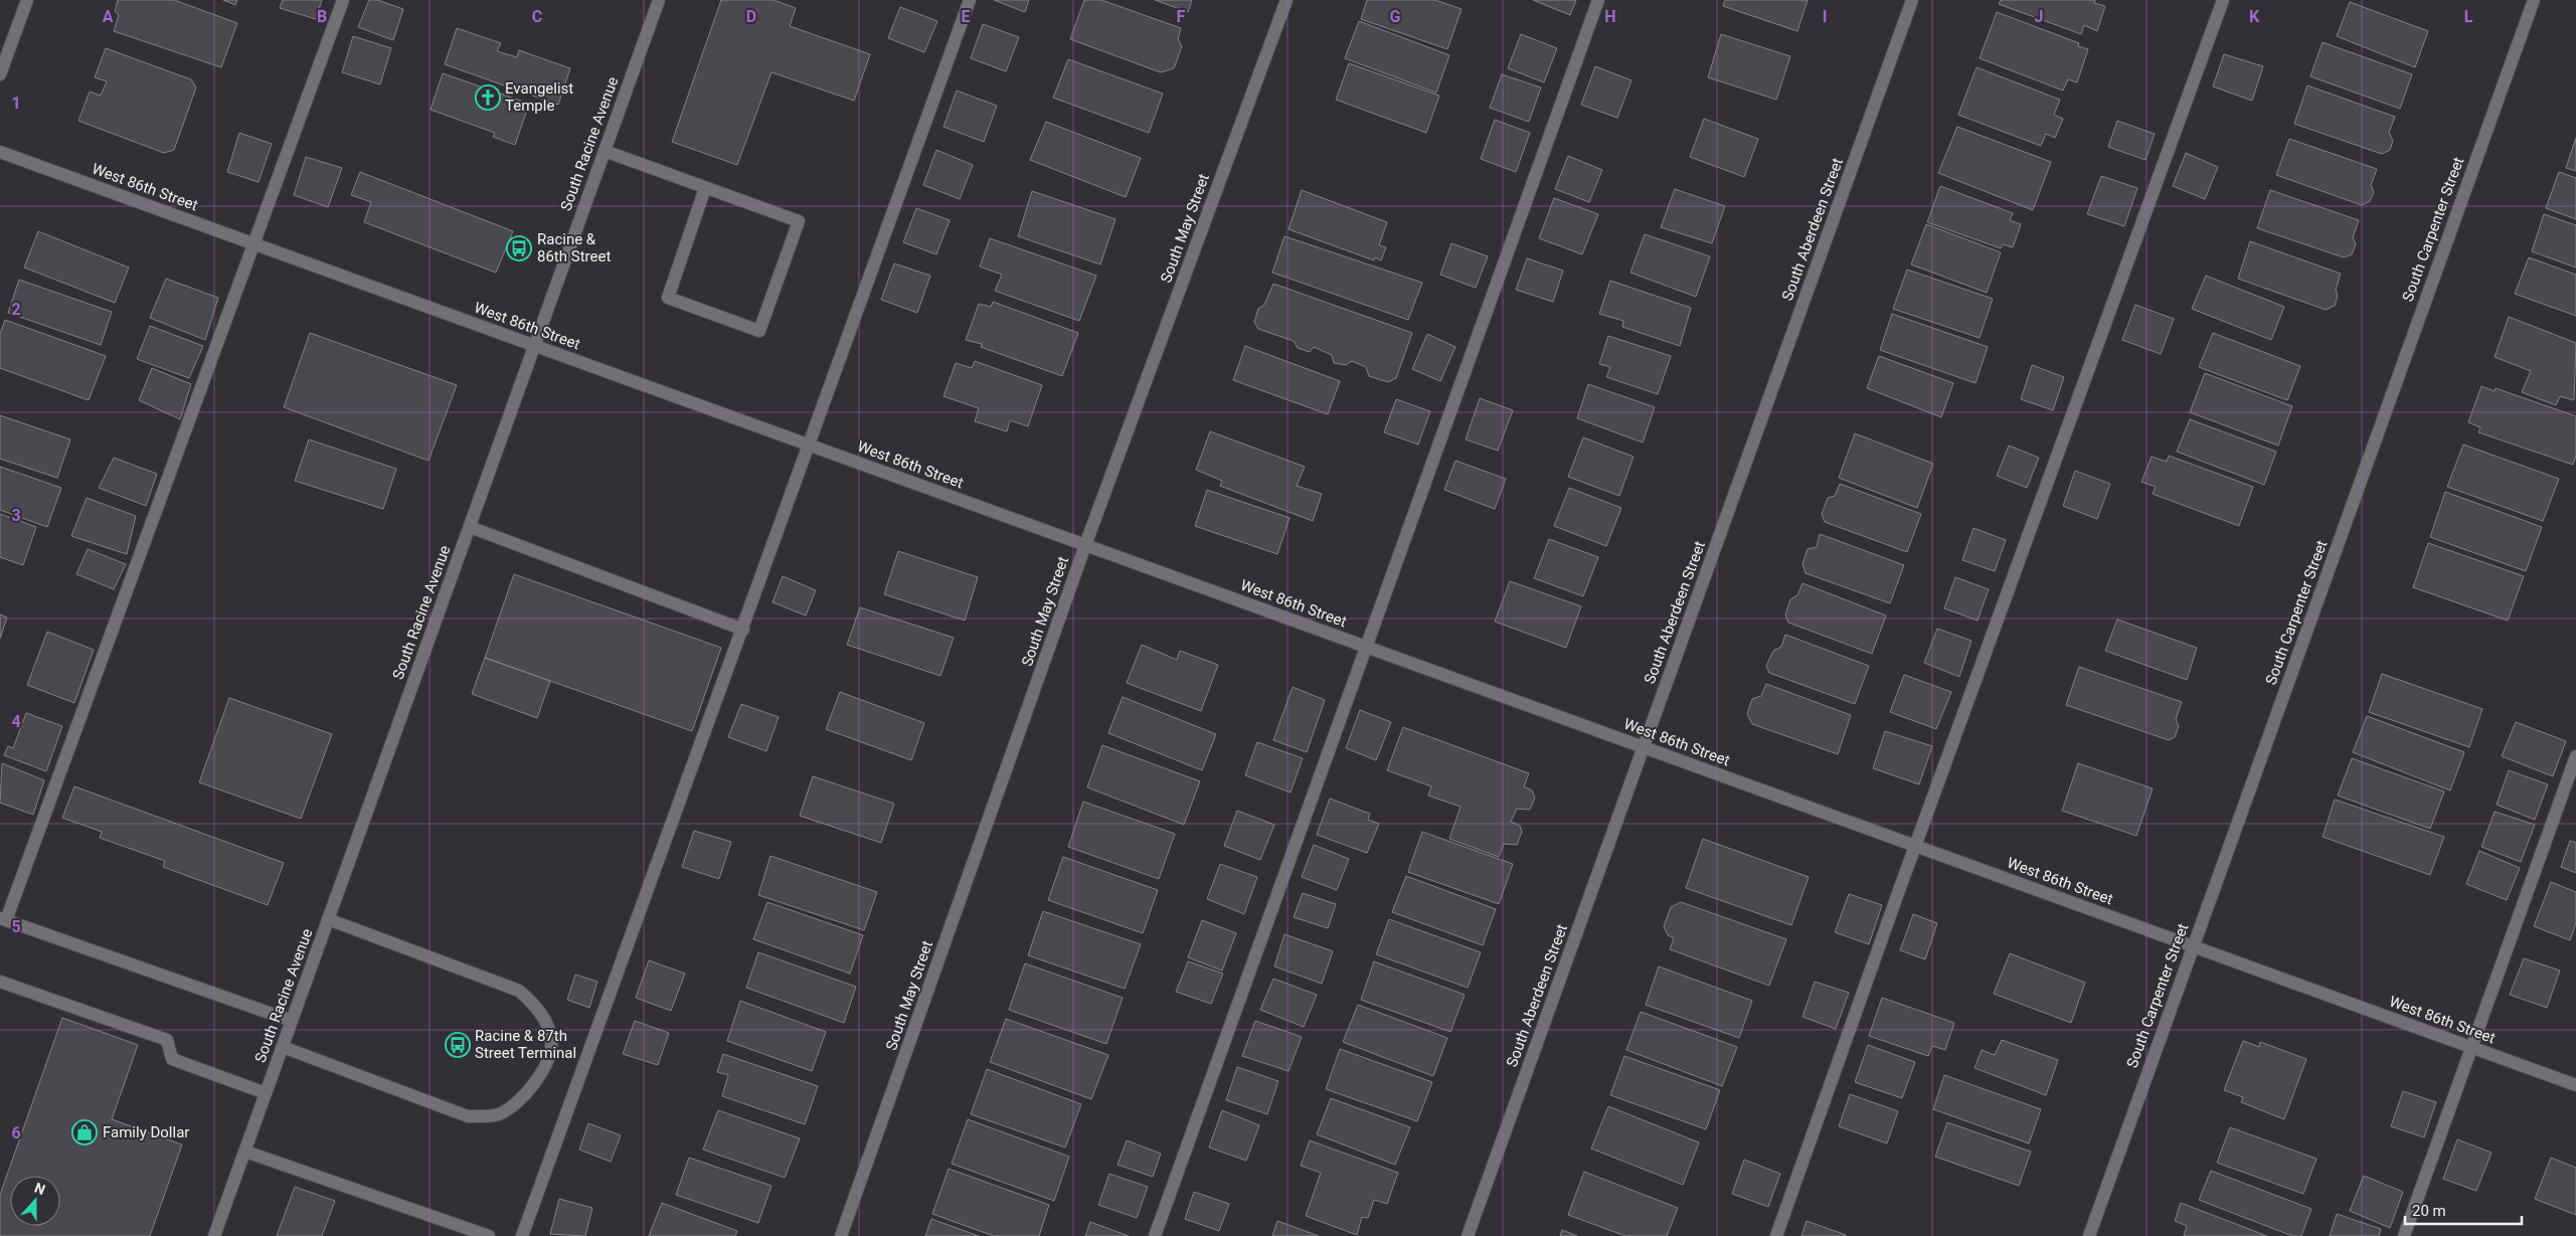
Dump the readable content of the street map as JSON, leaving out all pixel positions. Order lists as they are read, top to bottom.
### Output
{
  "streets": {
    "street": [
      "South Racine Avenue",
      "West 86th Street",
      "South May Street",
      "South Aberdeen Street",
      "South Carpenter Street"
    ]
  },
  "crossings": [
    ["South Racine Avenue", "West 86th Street"],
    ["West 86th Street", "South May Street"],
    ["West 86th Street", "South Aberdeen Street"],
    ["West 86th Street", "South Carpenter Street"]
  ],
  "places": {
    "church": ["Evangelist Temple"],
    "bus stop": ["Racine & 86th Street", "Racine & 87th Street Terminal"],
    "shop": ["Family Dollar"]
  },
  "scale_bar": "20 m",
  "north": "top",
  "grid": {
    "columns": [
      "A",
      "B",
      "C",
      "D",
      "E",
      "F",
      "G",
      "H",
      "I",
      "J",
      "K",
      "L"
    ],
    "rows": [
      "1",
      "2",
      "3",
      "4",
      "5",
      "6"
    ]
  }
}
